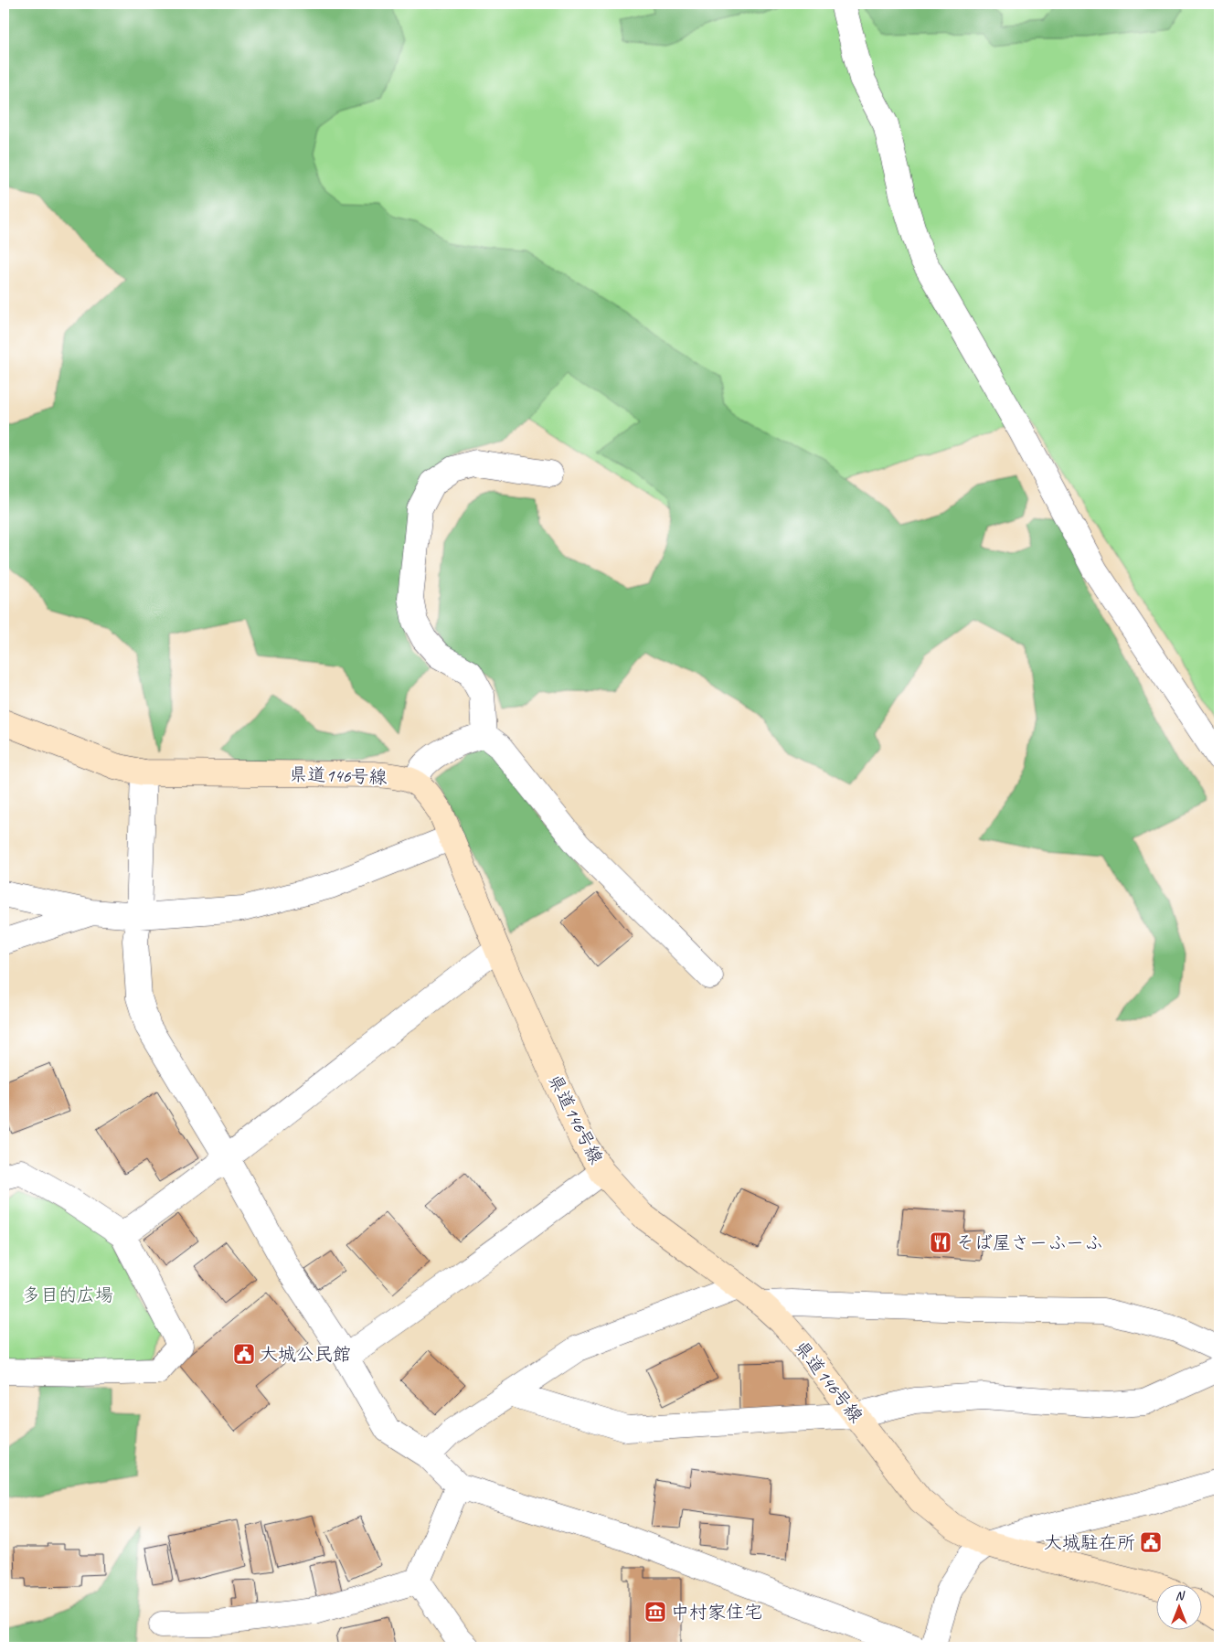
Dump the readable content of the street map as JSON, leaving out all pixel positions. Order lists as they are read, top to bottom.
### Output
{
  "streets": {
    "main road": ["県道146号線"]
  },
  "parks": ["多目的広場"],
  "places": {
    "restaurant": ["そば屋さーふーふ"],
    "public building": ["大城公民館", "大城駐在所"],
    "museum": ["中村家住宅"]
  },
  "north": "top"
}
